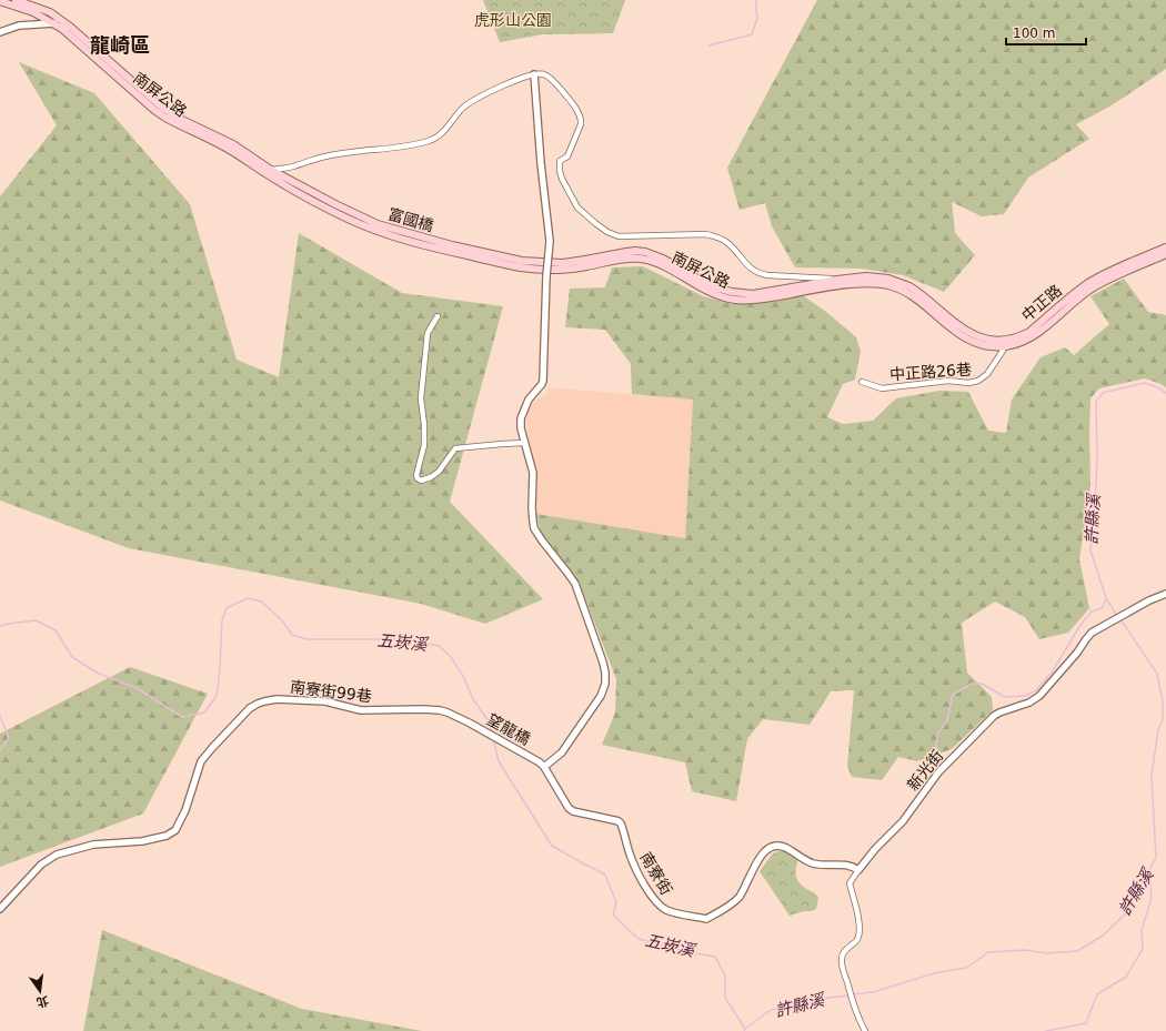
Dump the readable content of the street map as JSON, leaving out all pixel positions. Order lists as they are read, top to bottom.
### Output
{
  "streets": {
    "main road": ["南屏公路", "富國橋", "中正路"],
    "street": [
      "中正路26巷",
      "南寮街99巷",
      "望龍橋",
      "新光街",
      "南寮街"
    ]
  },
  "crossings": [
    ["南屏公路", "富國橋"],
    ["南屏公路", "中正路"],
    ["中正路", "中正路26巷"],
    ["南寮街99巷", "望龍橋"],
    ["望龍橋", "南寮街"],
    ["新光街", "南寮街"]
  ],
  "districts": ["龍崎區"],
  "water": ["許縣溪", "五崁溪"],
  "parks": ["虎形山公園"],
  "scale_bar": "100 m",
  "north": "bottom"
}
